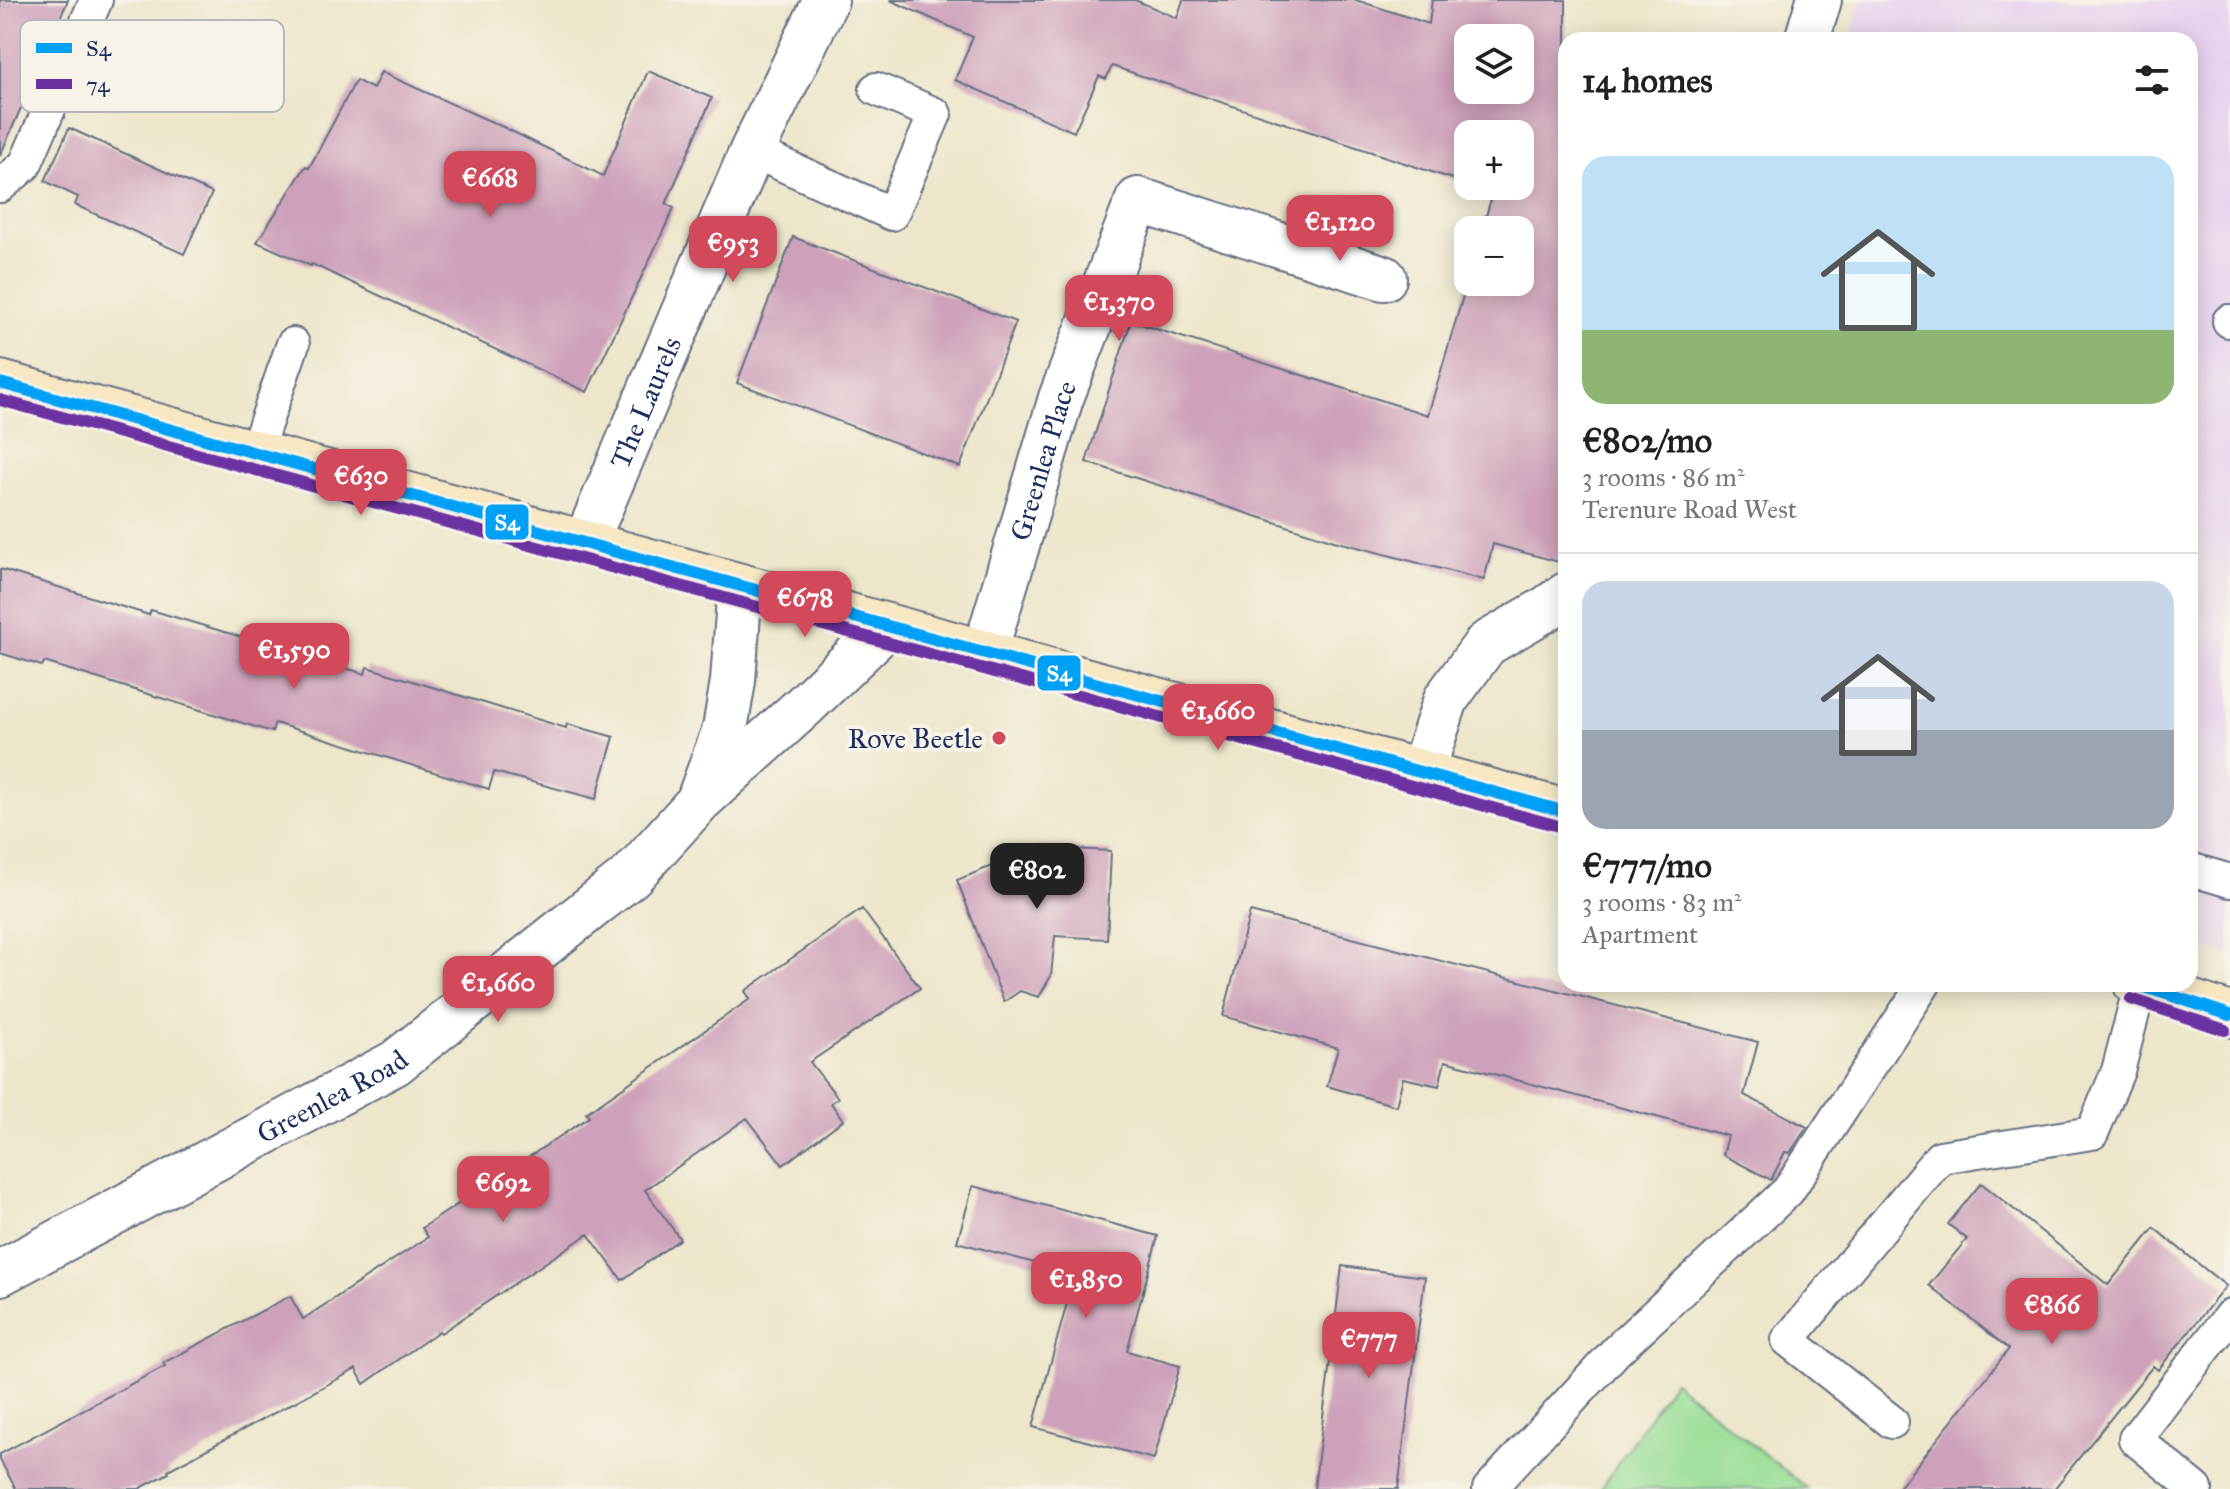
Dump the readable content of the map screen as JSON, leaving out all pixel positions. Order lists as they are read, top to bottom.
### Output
{
  "streets": {
    "street": ["The Laurels", "Greenlea Place", "Greenlea Road"]
  },
  "places": ["Rove Beetle"],
  "lines": ["transit line S4", "transit line 74"],
  "legend": ["S4", "74"],
  "page": {
    "map_buttons": ["+", "−"],
    "heading": "14 homes",
    "list": [
      {
        "name": "€802/mo",
        "note": "3 rooms · 86 m² · Terenure Road West"
      },
      {
        "name": "€777/mo",
        "note": "3 rooms · 83 m² · Apartment"
      }
    ],
    "price": [
      "€668",
      "€1,120",
      "€953",
      "€1,370",
      "€630",
      "€678",
      "€1,590",
      "€1,660",
      "€802",
      "€1,660",
      "€692",
      "€1,850",
      "€866",
      "€777"
    ]
  }
}
